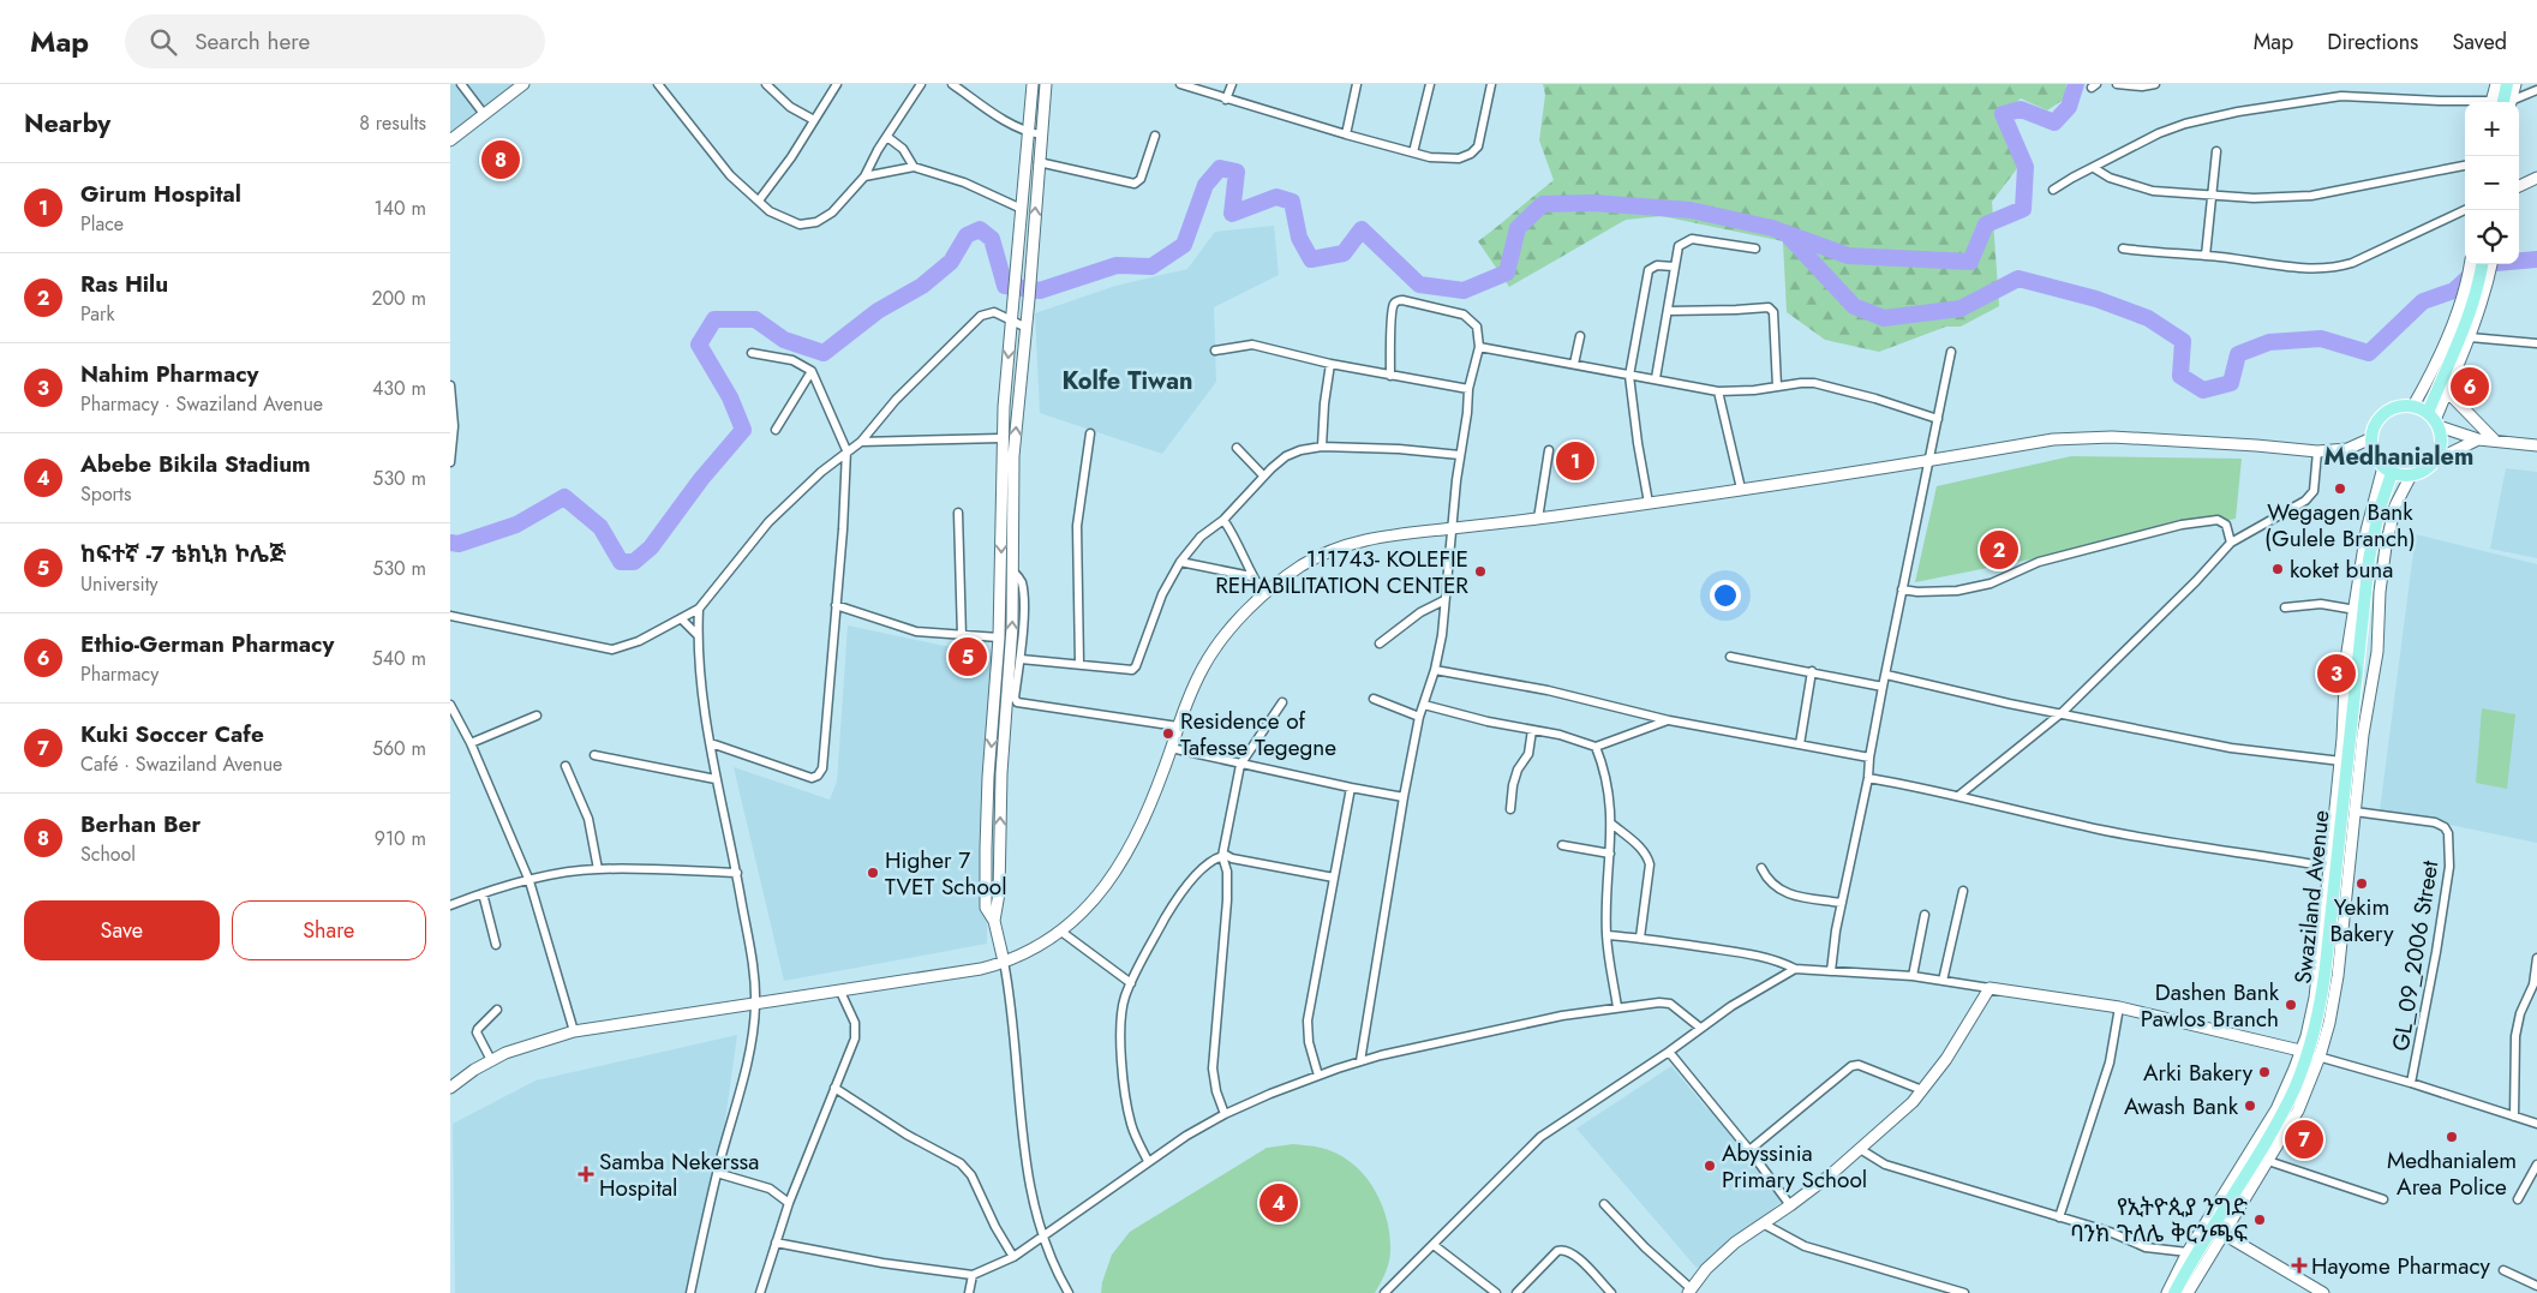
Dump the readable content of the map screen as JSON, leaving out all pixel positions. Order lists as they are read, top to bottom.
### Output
{
  "streets": {
    "main road": ["Swaziland Avenue"],
    "street": ["GL_09_2006 Street"]
  },
  "districts": ["Kolfe Tiwan", "Medhanialem"],
  "places": {
    "other": [
      "Wegagen Bank (Gulele Branch)",
      "koket buna",
      "111743- KOLEFIE REHABILITATION CENTER",
      "Residence of Tafesse Tegegne",
      "Higher 7 TVET School",
      "Yekim Bakery",
      "Dashen Bank Pawlos Branch",
      "Arki Bakery",
      "Awash Bank",
      "Medhanialem Area Police",
      "Abyssinia Primary School",
      "የኢትዮጲያ ንግድ ባንክ ጉለሌ ቅርንጫፍ"
    ],
    "health": ["Samba Nekerssa Hospital", "Hayome Pharmacy"]
  },
  "page": {
    "header": "Map",
    "search": "Search here",
    "nav": ["Map", "Directions", "Saved"],
    "heading": ["Nearby", "8 results"],
    "map_buttons": ["+", "−"],
    "pins": [
      "8",
      "6",
      "1",
      "2",
      "5",
      "3",
      "7",
      "4"
    ],
    "list": [
      {
        "mark": "1",
        "name": "Girum Hospital",
        "note": "Place",
        "value": "140 m"
      },
      {
        "mark": "2",
        "name": "Ras Hilu",
        "note": "Park",
        "value": "200 m"
      },
      {
        "mark": "3",
        "name": "Nahim Pharmacy",
        "note": "Pharmacy · Swaziland Avenue",
        "value": "430 m"
      },
      {
        "mark": "4",
        "name": "Abebe Bikila Stadium",
        "note": "Sports",
        "value": "530 m"
      },
      {
        "mark": "5",
        "name": "ከፍተኛ -7 ቴክኒክ ኮሌጅ",
        "note": "University",
        "value": "530 m"
      },
      {
        "mark": "6",
        "name": "Ethio-German Pharmacy",
        "note": "Pharmacy",
        "value": "540 m"
      },
      {
        "mark": "7",
        "name": "Kuki Soccer Cafe",
        "note": "Café · Swaziland Avenue",
        "value": "560 m"
      },
      {
        "mark": "8",
        "name": "Berhan Ber",
        "note": "School",
        "value": "910 m"
      }
    ],
    "buttons": ["Save", "Share"]
  }
}
